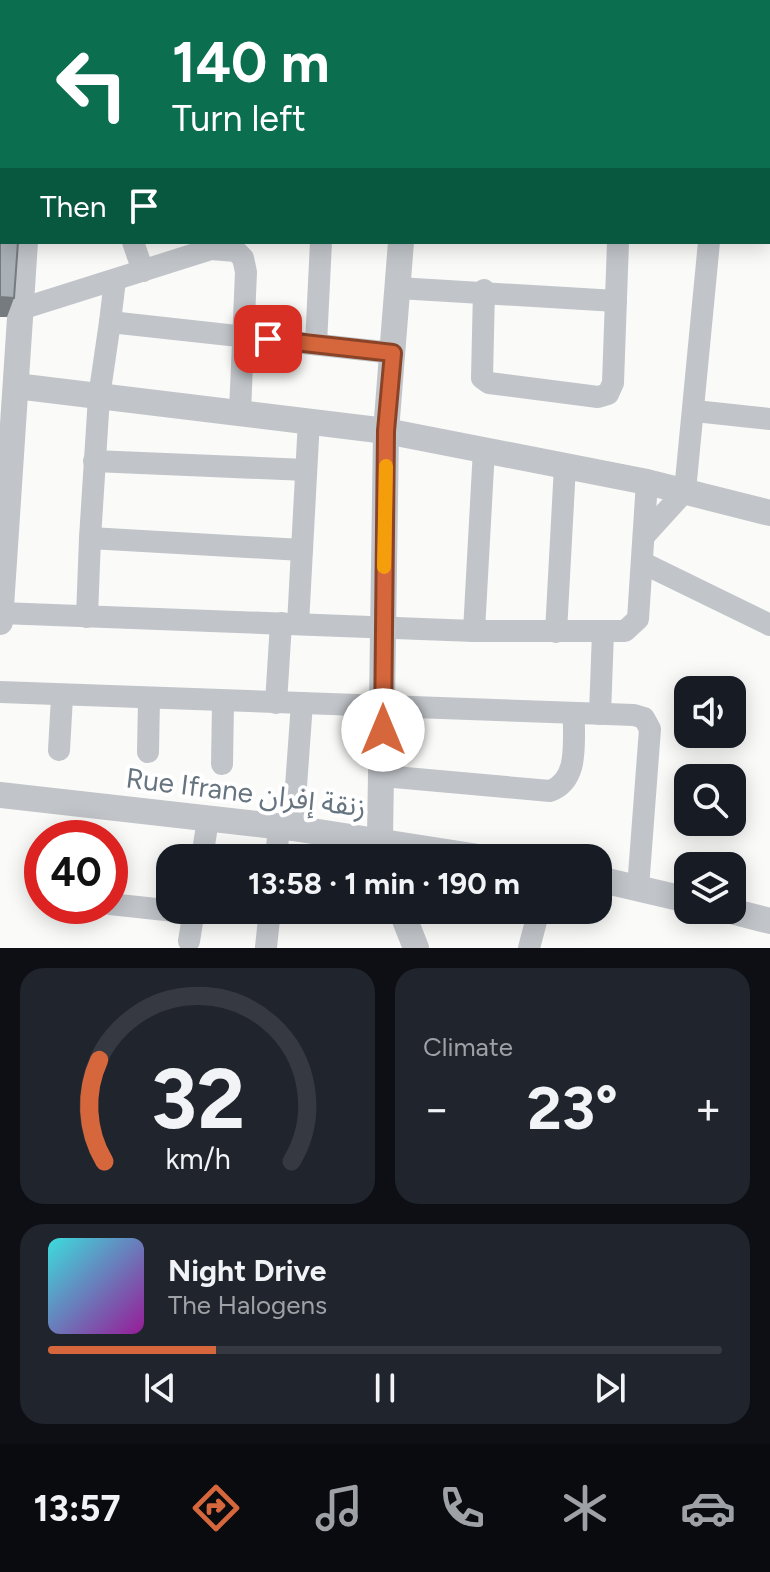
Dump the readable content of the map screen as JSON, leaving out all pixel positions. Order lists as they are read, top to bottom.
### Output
{
  "streets": {
    "street": ["Rue Ifrane زنقة إفران"]
  },
  "page": {
    "turn": ["140 m", "Turn left"],
    "then": "Then",
    "limit": "40",
    "trip": "13:58 · 1 min · 190 m",
    "tile": "Climate",
    "heat": ["−", "23°", "+"],
    "song": ["Night Drive", "The Halogens"],
    "tabs": "13:57",
    "gauge": ["32", "km/h"]
  }
}
